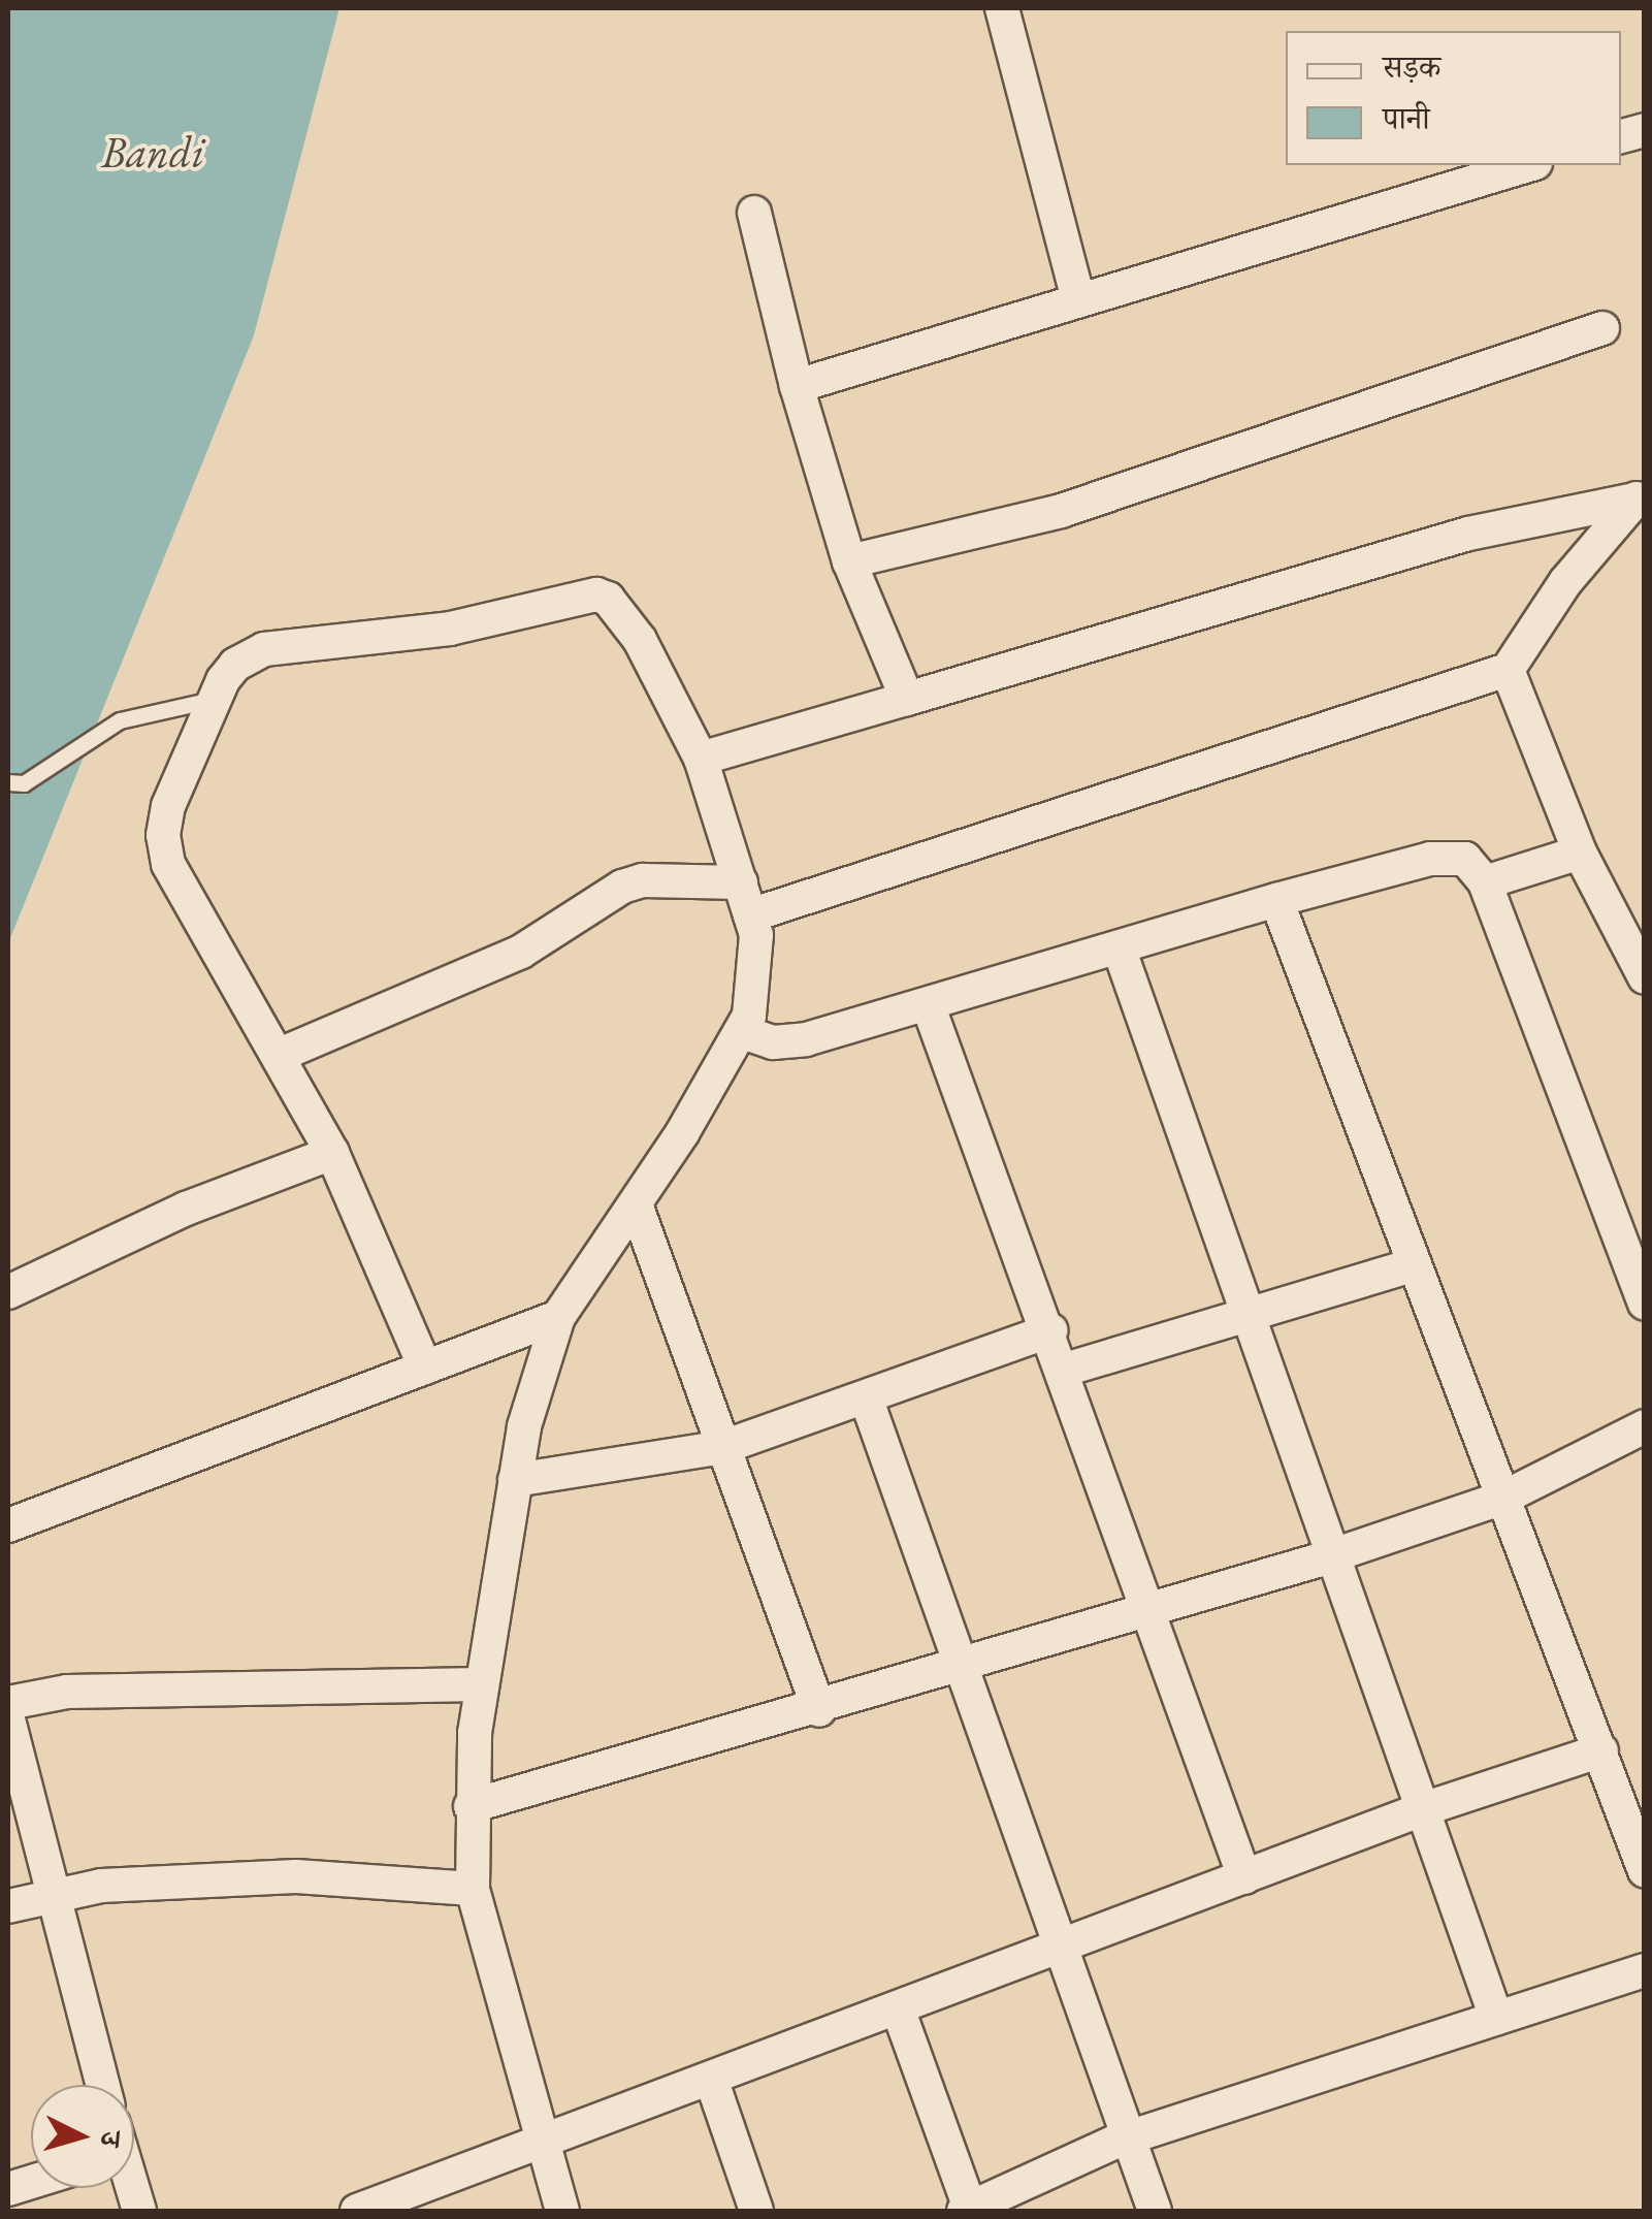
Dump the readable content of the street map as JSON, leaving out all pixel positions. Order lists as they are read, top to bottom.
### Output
{
  "water": ["Bandi"],
  "legend": ["सड़क", "पानी"],
  "north": "right"
}
